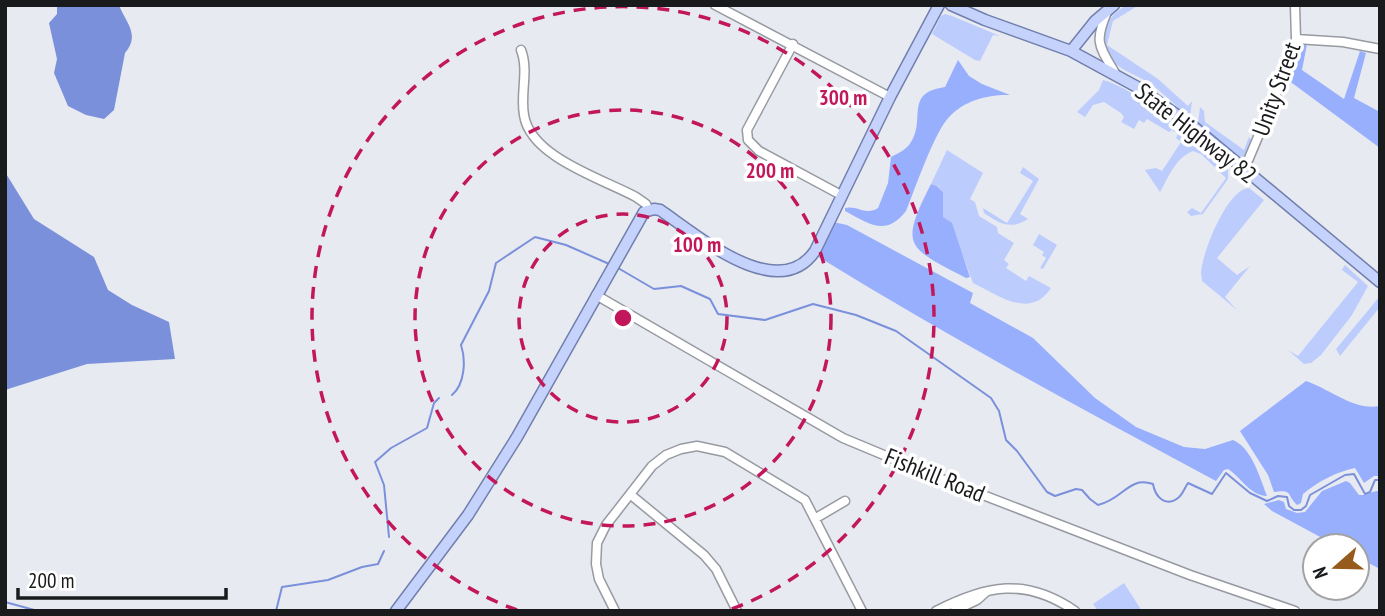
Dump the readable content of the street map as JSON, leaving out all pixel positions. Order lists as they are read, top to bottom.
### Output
{
  "streets": {
    "main road": ["State Highway 82"],
    "street": ["Unity Street", "Fishkill Road"]
  },
  "crossings": [
    ["Unity Street", "State Highway 82"]
  ],
  "scale_bar": "200 m",
  "north": "left",
  "rings": ["300 m", "200 m", "100 m"]
}
